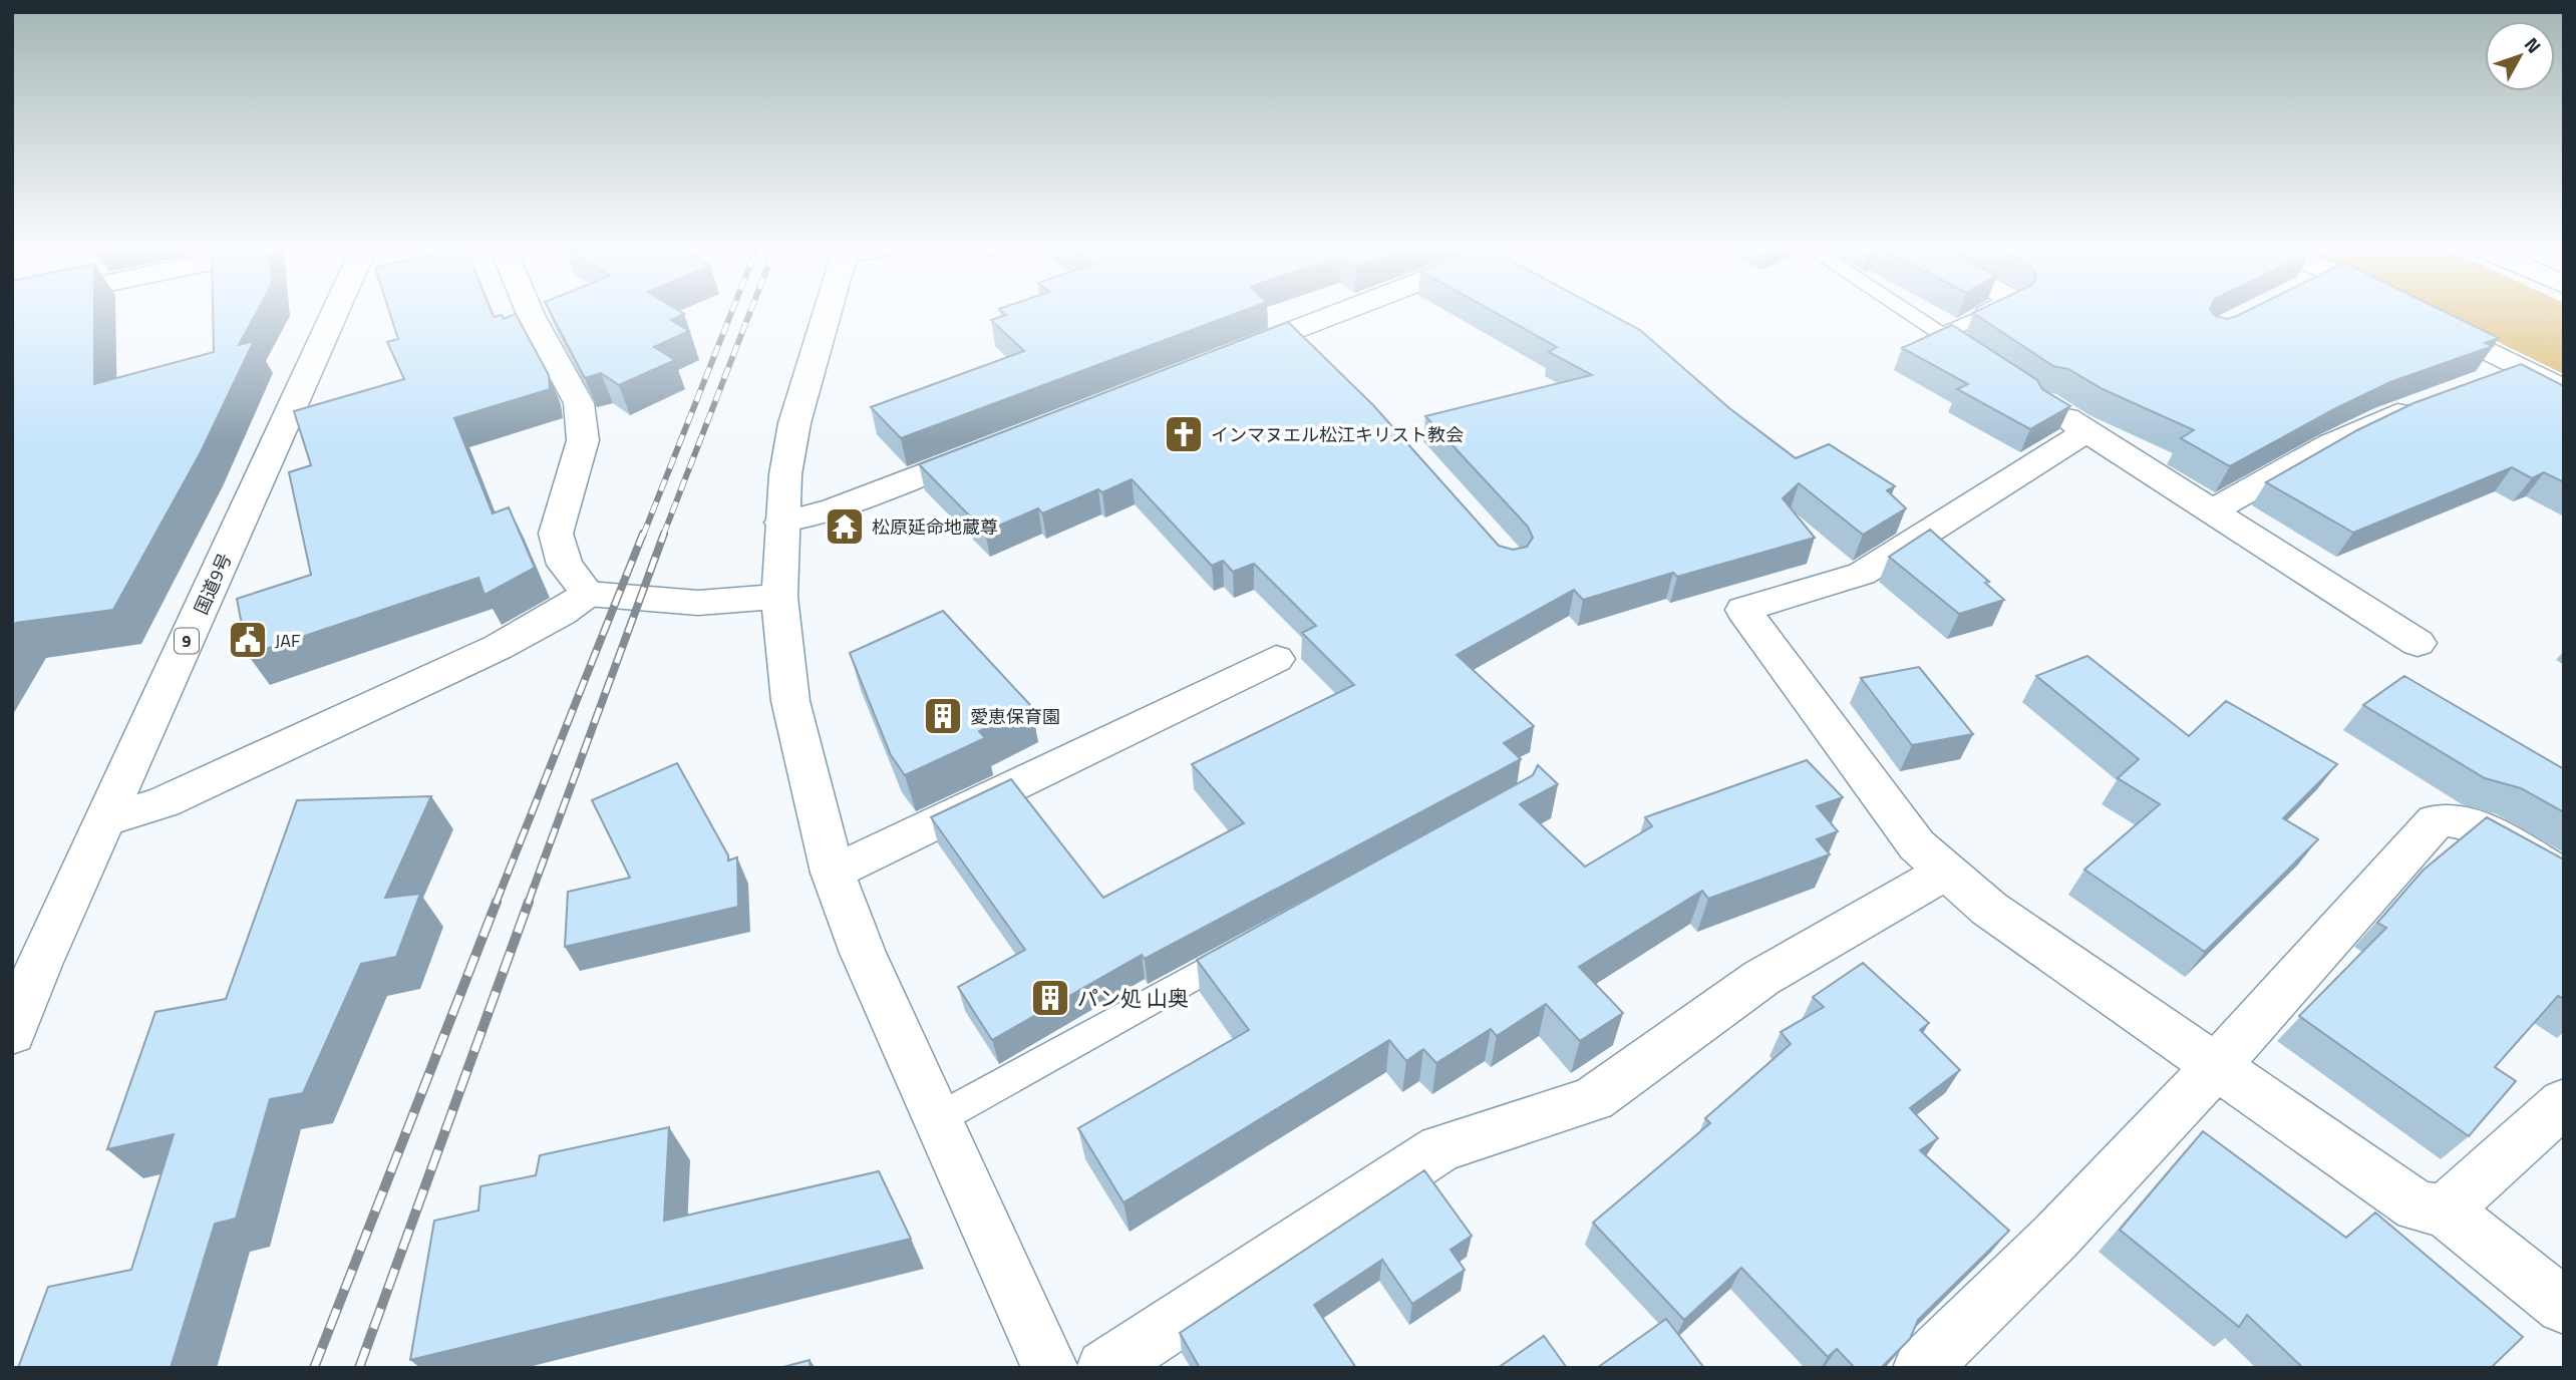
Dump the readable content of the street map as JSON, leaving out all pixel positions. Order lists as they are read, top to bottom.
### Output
{
  "streets": {
    "main road": ["国道9号", "9"]
  },
  "places": {
    "church": ["インマヌエル松江キリスト教会"],
    "temple": ["松原延命地蔵尊"],
    "public building": ["JAF"],
    "building": ["愛恵保育園", "パン処 山奥"]
  },
  "north": "top right"
}
